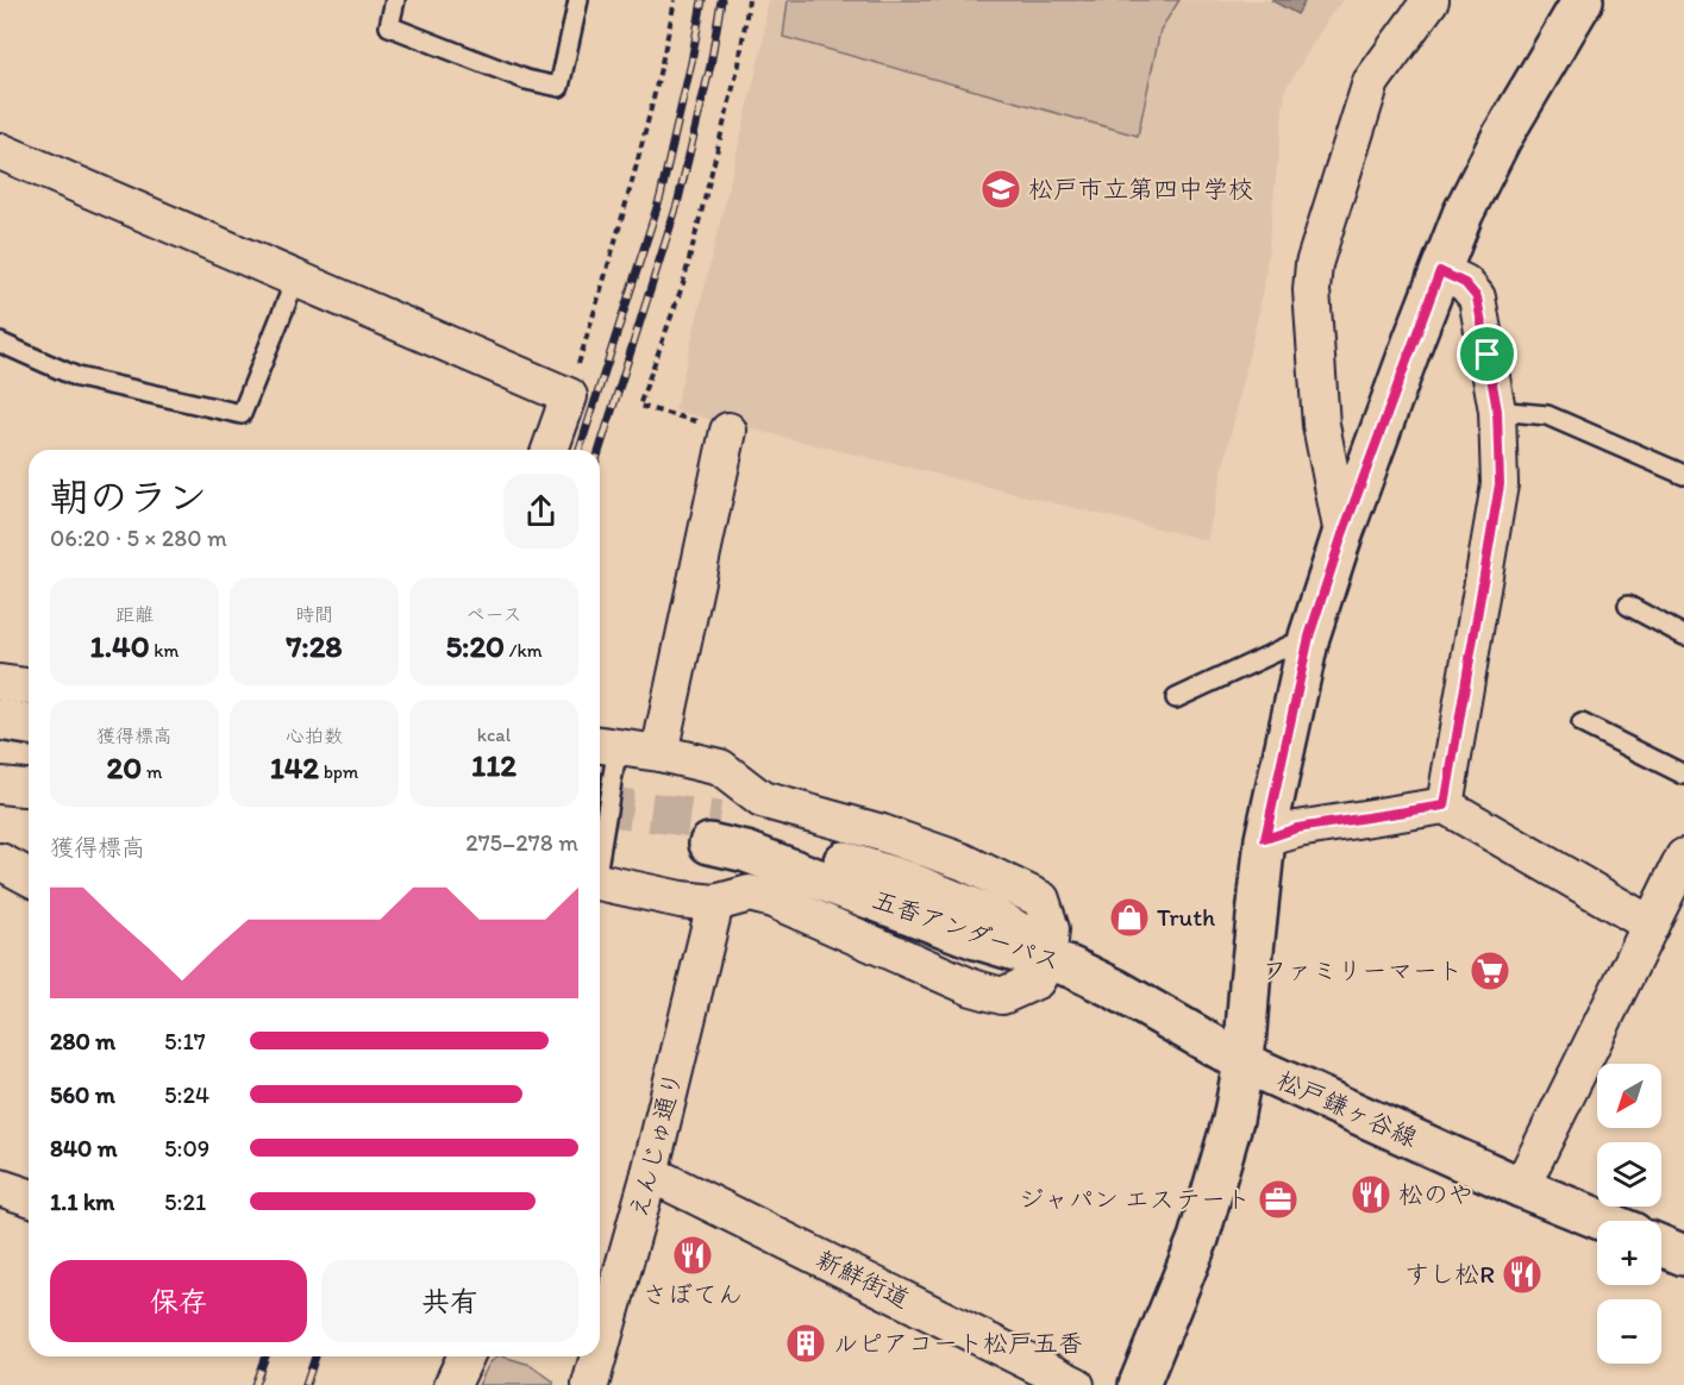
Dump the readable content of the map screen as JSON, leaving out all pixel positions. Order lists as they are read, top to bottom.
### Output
{
  "streets": {
    "street": [
      "五香アンダーパス",
      "松戸鎌ヶ谷線",
      "えんじゅ通り",
      "新鮮街道"
    ]
  },
  "crossings": [
    ["五香アンダーパス", "松戸鎌ヶ谷線"],
    ["えんじゅ通り", "新鮮街道"]
  ],
  "places": {
    "school or university": ["松戸市立第四中学校"],
    "shop": ["Truth"],
    "supermarket": ["ファミリーマート"],
    "restaurant": ["松のや", "さぼてん", "すし松R"],
    "office": ["ジャパン エステート"],
    "building": ["ルピアコート松戸五香"]
  },
  "north": "bottom left",
  "page": {
    "heading": ["朝のラン", "06:20 · 5 × 280 m"],
    "stats": [
      ["距離", "1.40 km"],
      ["時間", "7:28"],
      ["ペース", "5:20 /km"],
      ["獲得標高", "20 m"],
      ["心拍数", "142 bpm"],
      ["kcal", "112"]
    ],
    "chart": ["獲得標高", "275–278 m"],
    "list": [
      {
        "name": "280 m",
        "note": "5:17"
      },
      {
        "name": "560 m",
        "note": "5:24"
      },
      {
        "name": "840 m",
        "note": "5:09"
      },
      {
        "name": "1.1 km",
        "note": "5:21"
      }
    ],
    "map_buttons": ["+", "−"],
    "buttons": ["保存", "共有"]
  }
}
